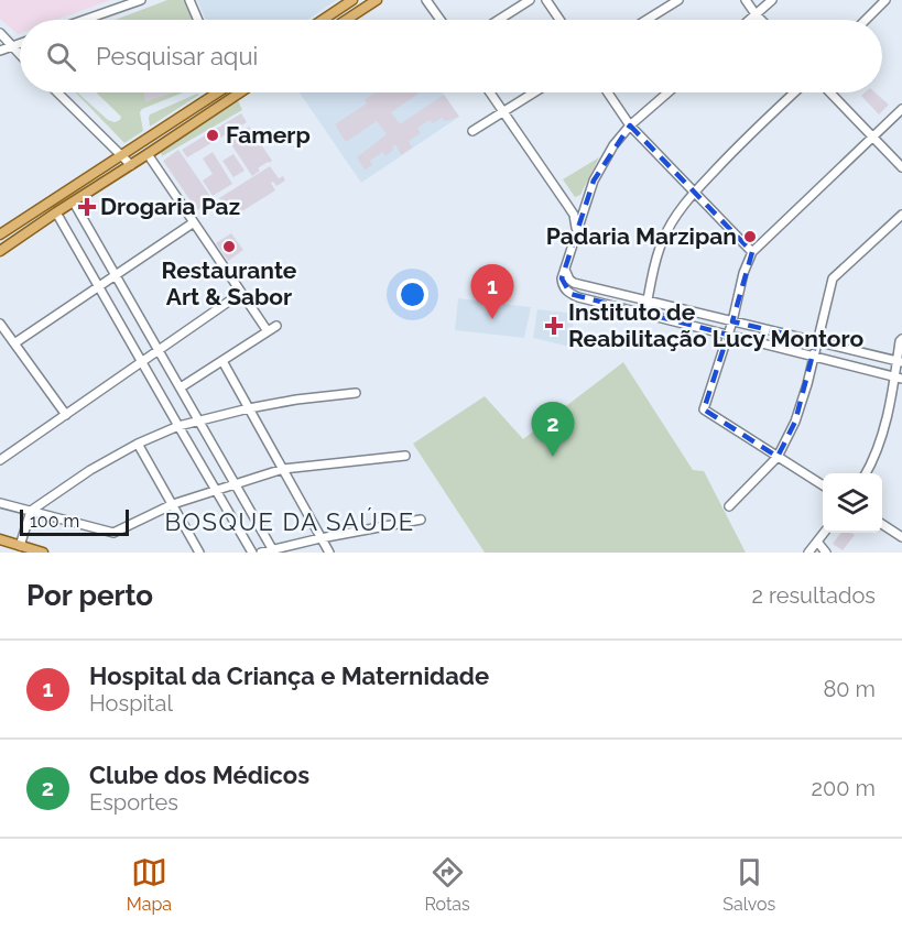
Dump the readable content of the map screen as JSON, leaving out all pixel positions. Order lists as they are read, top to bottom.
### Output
{
  "districts": ["BOSQUE DA SAÚDE"],
  "places": {
    "other": ["Famerp", "Padaria Marzipan", "Restaurante Art & Sabor"],
    "health": ["Drogaria Paz", "Instituto de Reabilitação Lucy Montoro"]
  },
  "scale_bar": "100 m",
  "page": {
    "search": "Pesquisar aqui",
    "pins": ["1", "2"],
    "scale": "100 m",
    "heading": ["Por perto", "2 resultados"],
    "list": [
      {
        "mark": "1",
        "name": "Hospital da Criança e Maternidade",
        "note": "Hospital",
        "value": "80 m"
      },
      {
        "mark": "2",
        "name": "Clube dos Médicos",
        "note": "Esportes",
        "value": "200 m"
      }
    ],
    "nav": ["Mapa", "Rotas", "Salvos"]
  }
}
